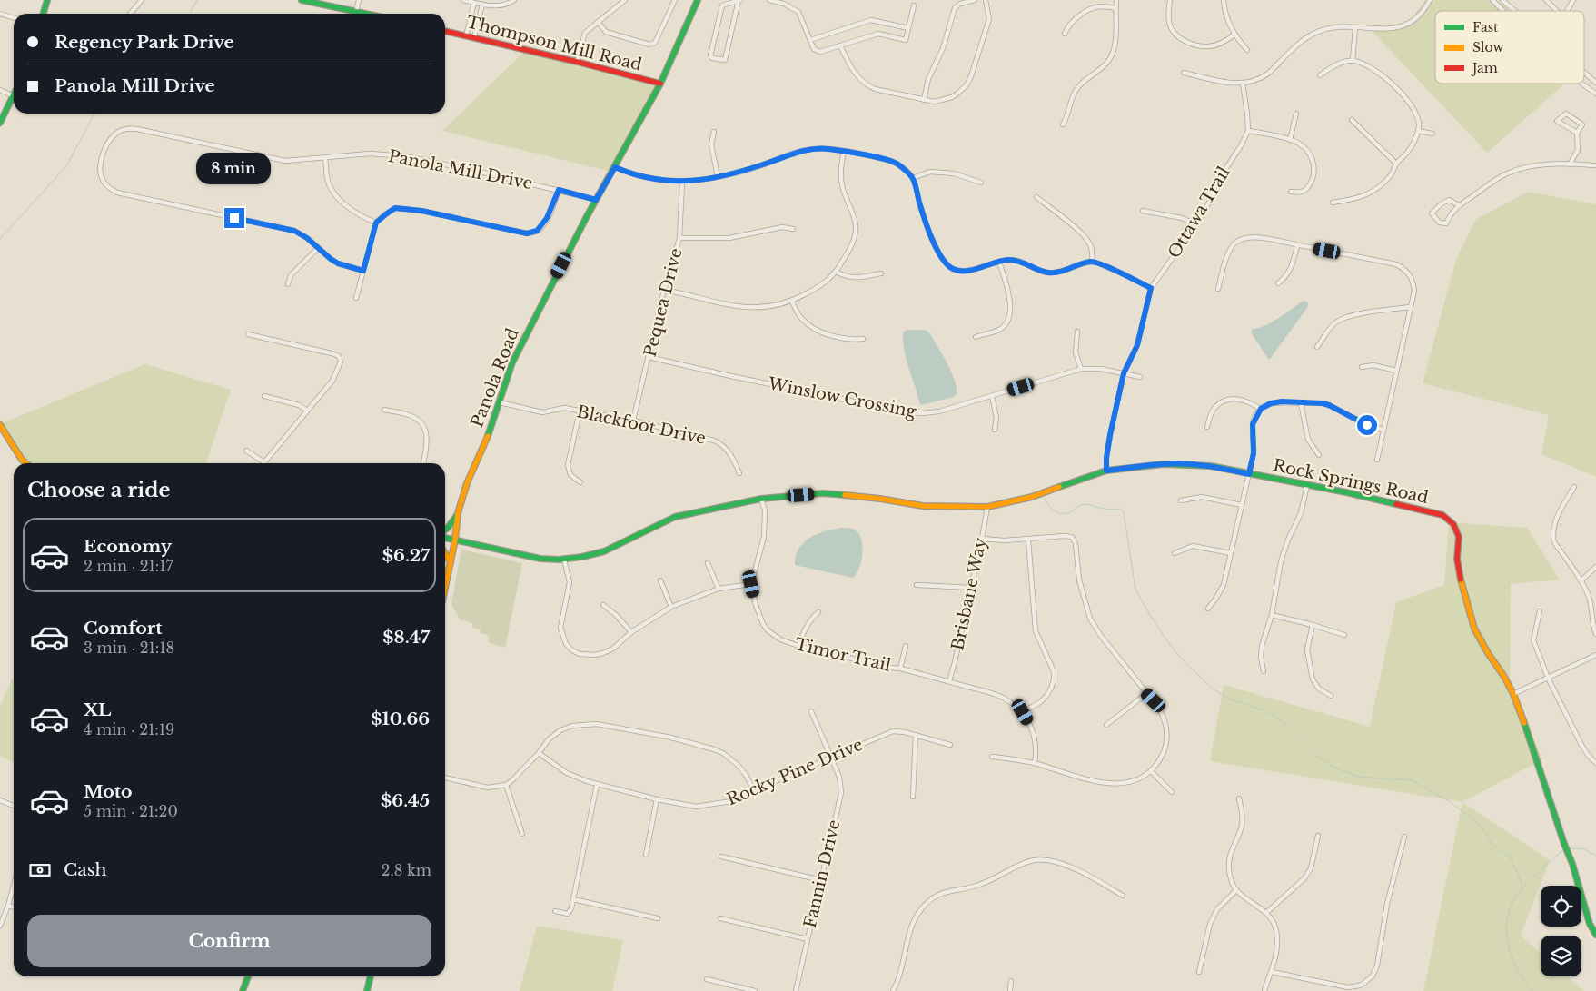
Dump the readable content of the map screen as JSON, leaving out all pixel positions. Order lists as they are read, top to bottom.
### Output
{
  "streets": {
    "street": [
      "Thompson Mill Road",
      "Panola Mill Drive",
      "Ottawa Trail",
      "Pequea Drive",
      "Panola Road",
      "Winslow Crossing",
      "Blackfoot Drive",
      "Rock Springs Road",
      "Brisbane Way",
      "Timor Trail",
      "Rocky Pine Drive",
      "Fannin Drive"
    ]
  },
  "crossings": [
    ["Thompson Mill Road", "Panola Road"],
    ["Panola Mill Drive", "Panola Road"],
    ["Ottawa Trail", "Winslow Crossing"],
    ["Ottawa Trail", "Rock Springs Road"],
    ["Pequea Drive", "Winslow Crossing"],
    ["Pequea Drive", "Blackfoot Drive"],
    ["Panola Road", "Blackfoot Drive"],
    ["Panola Road", "Rock Springs Road"],
    ["Rock Springs Road", "Brisbane Way"],
    ["Rock Springs Road", "Timor Trail"],
    ["Brisbane Way", "Timor Trail"],
    ["Rocky Pine Drive", "Fannin Drive"]
  ],
  "legend": ["Fast", "Slow", "Jam"],
  "page": {
    "banner": ["Regency Park Drive", "Panola Mill Drive"],
    "bubble": "8 min",
    "heading": "Choose a ride",
    "list": [
      {
        "name": "Economy",
        "note": "2 min · 21:17",
        "value": "$6.27"
      },
      {
        "name": "Comfort",
        "note": "3 min · 21:18",
        "value": "$8.47"
      },
      {
        "name": "XL",
        "note": "4 min · 21:19",
        "value": "$10.66"
      },
      {
        "name": "Moto",
        "note": "5 min · 21:20",
        "value": "$6.45"
      }
    ],
    "pay": ["Cash", "2.8 km"],
    "buttons": "Confirm"
  }
}
